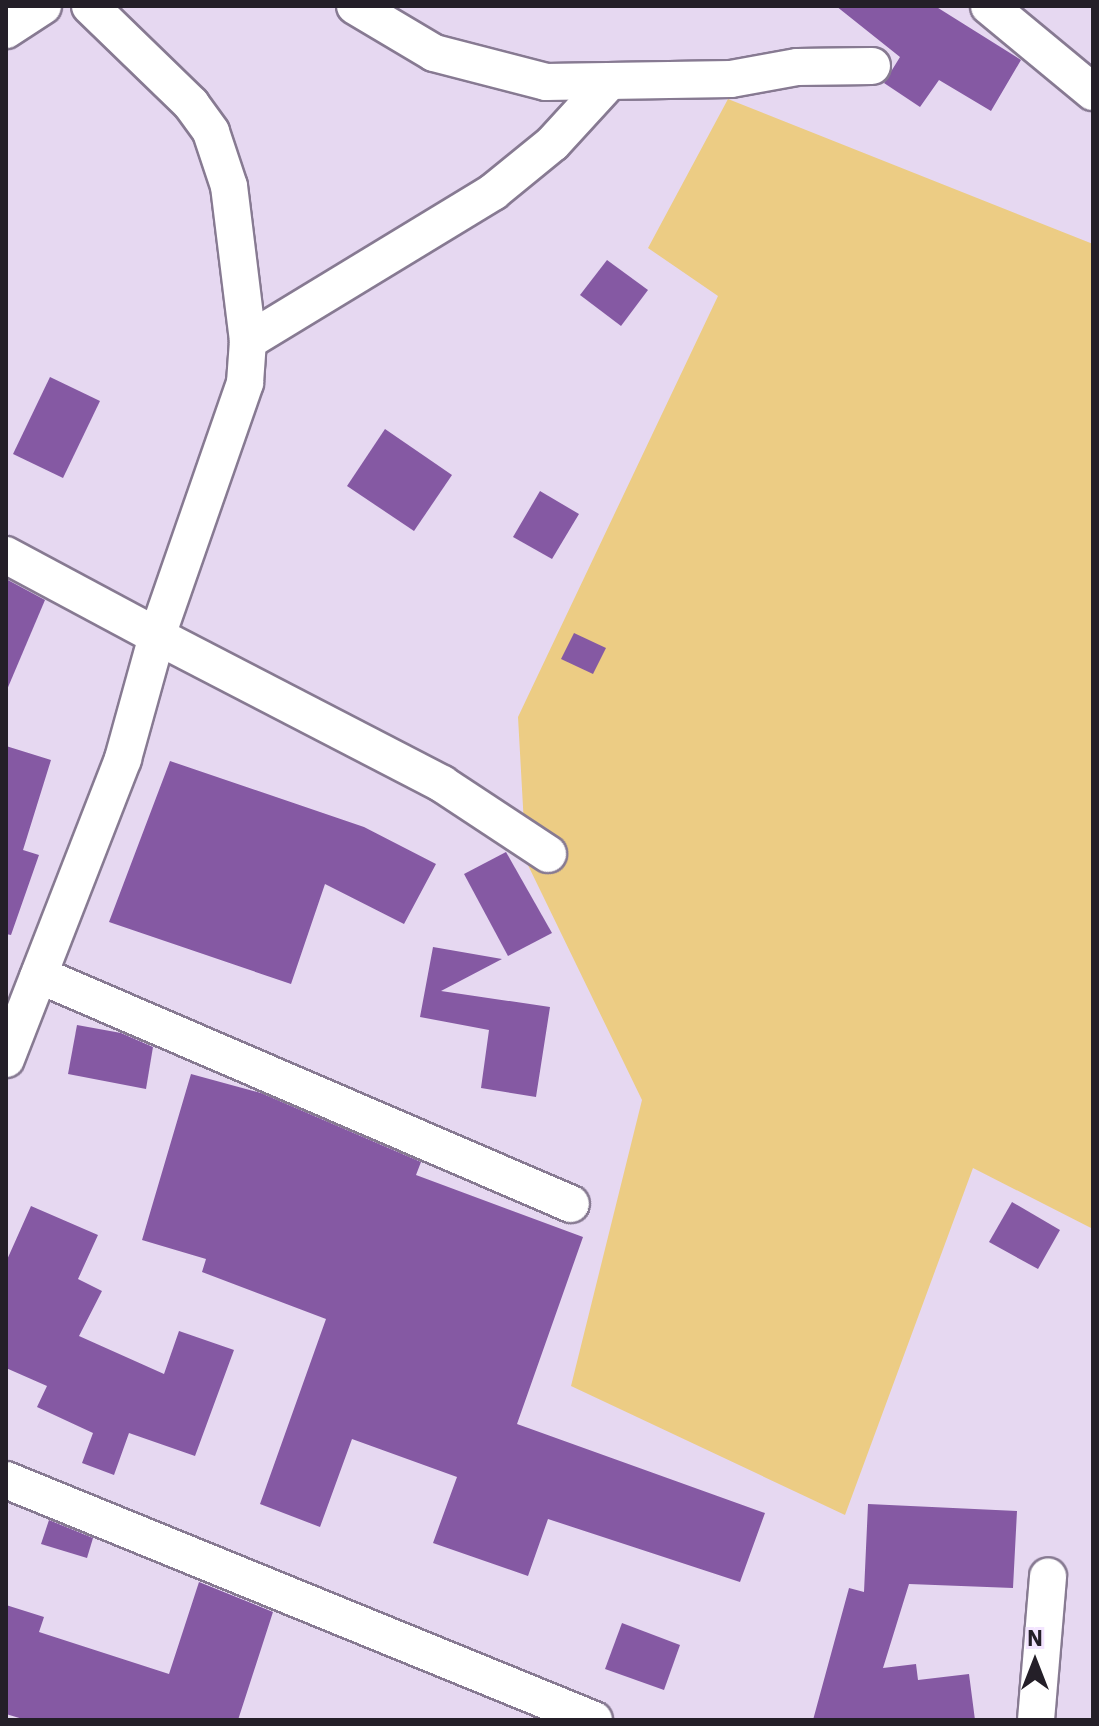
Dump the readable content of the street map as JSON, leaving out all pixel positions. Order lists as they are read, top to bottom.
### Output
{
  "north": "top"
}
